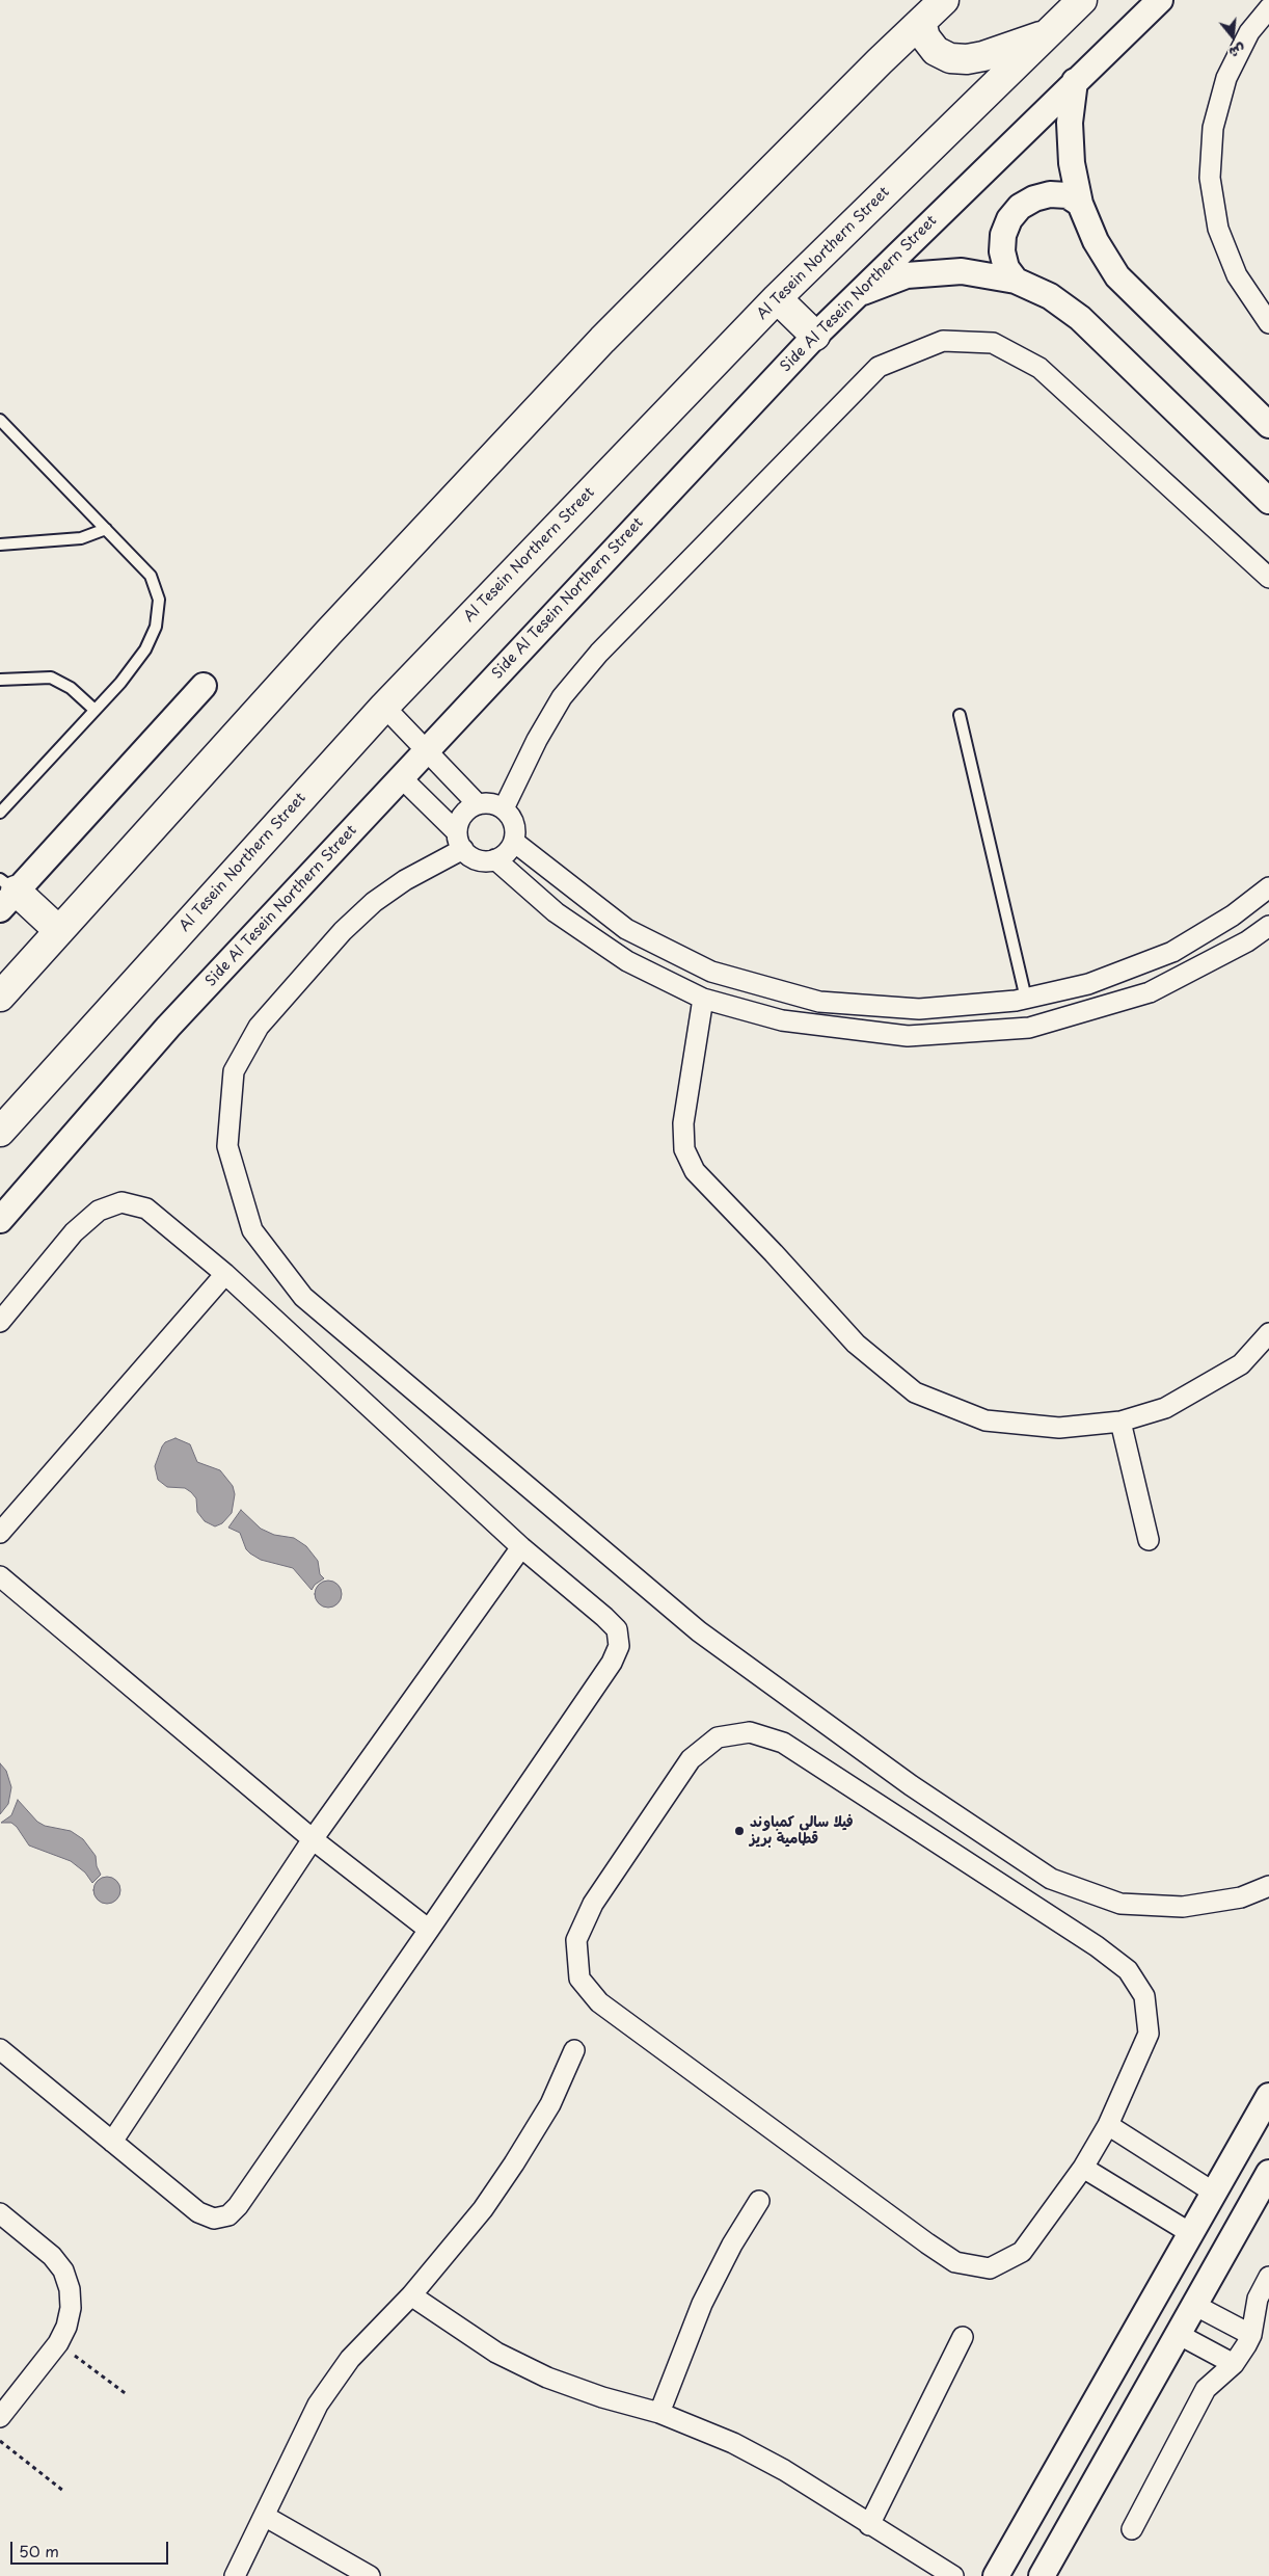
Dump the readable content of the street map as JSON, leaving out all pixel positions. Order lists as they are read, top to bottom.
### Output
{
  "streets": {
    "main road": ["Al Tesein Northern Street"],
    "street": ["Side Al Tesein Northern Street"]
  },
  "places": ["فيلا سالى كمباوند قطامية بريز"],
  "scale_bar": "50 m",
  "north": "bottom"
}
